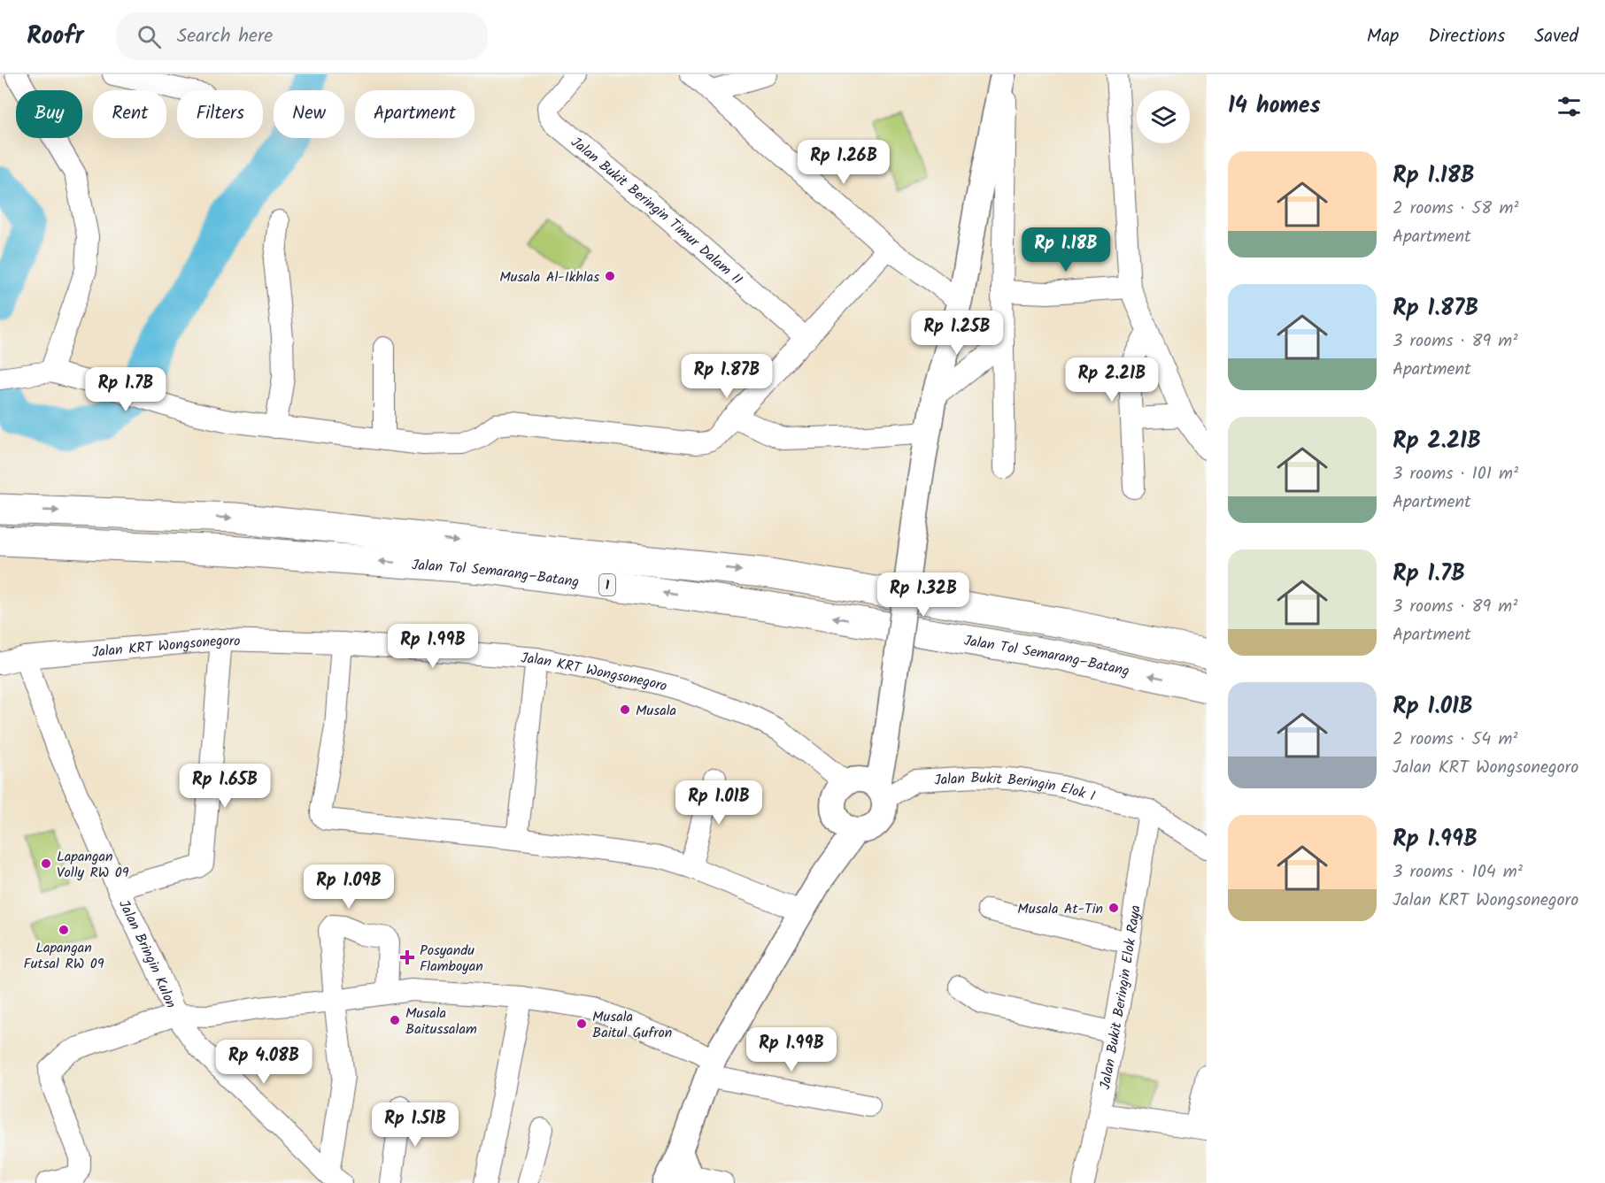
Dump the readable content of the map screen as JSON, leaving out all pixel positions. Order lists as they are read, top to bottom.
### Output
{
  "streets": {
    "highway": ["Jalan Tol Semarang–Batang", "1"],
    "street": [
      "Jalan Bukit Beringin Timur Dalam II",
      "Jalan KRT Wongsonegoro",
      "Jalan Bukit Beringin Elok I",
      "Jalan Bringin Kulon",
      "Jalan Bukit Beringin Elok Raya"
    ]
  },
  "crossings": [
    ["Jalan KRT Wongsonegoro", "Jalan Bukit Beringin Elok I"],
    ["Jalan KRT Wongsonegoro", "Jalan Bringin Kulon"],
    ["Jalan Bukit Beringin Elok I", "Jalan Bukit Beringin Elok Raya"]
  ],
  "places": {
    "other": [
      "Musala Al-Ikhlas",
      "Musala",
      "Lapangan Volly RW 09",
      "Musala At-Tin",
      "Lapangan Futsal RW 09",
      "Musala Baitussalam",
      "Musala Baitul Gufron"
    ],
    "health": ["Posyandu Flamboyan"]
  },
  "page": {
    "header": "Roofr",
    "search": "Search here",
    "nav": ["Map", "Directions", "Saved"],
    "heading": "14 homes",
    "chip": [
      "Buy",
      "Rent",
      "Filters",
      "New",
      "Apartment"
    ],
    "list": [
      {
        "name": "Rp 1.18B",
        "note": "2 rooms · 58 m² · Apartment"
      },
      {
        "name": "Rp 1.87B",
        "note": "3 rooms · 89 m² · Apartment"
      },
      {
        "name": "Rp 2.21B",
        "note": "3 rooms · 101 m² · Apartment"
      },
      {
        "name": "Rp 1.7B",
        "note": "3 rooms · 89 m² · Apartment"
      },
      {
        "name": "Rp 1.01B",
        "note": "2 rooms · 54 m² · Jalan KRT Wongsonegoro"
      },
      {
        "name": "Rp 1.99B",
        "note": "3 rooms · 104 m² · Jalan KRT Wongsonegoro"
      }
    ],
    "price": [
      "Rp 1.26B",
      "Rp 1.18B",
      "Rp 1.25B",
      "Rp 1.87B",
      "Rp 2.21B",
      "Rp 1.7B",
      "Rp 1.32B",
      "Rp 1.99B",
      "Rp 1.65B",
      "Rp 1.01B",
      "Rp 1.09B",
      "Rp 1.99B",
      "Rp 4.08B",
      "Rp 1.51B"
    ]
  }
}
